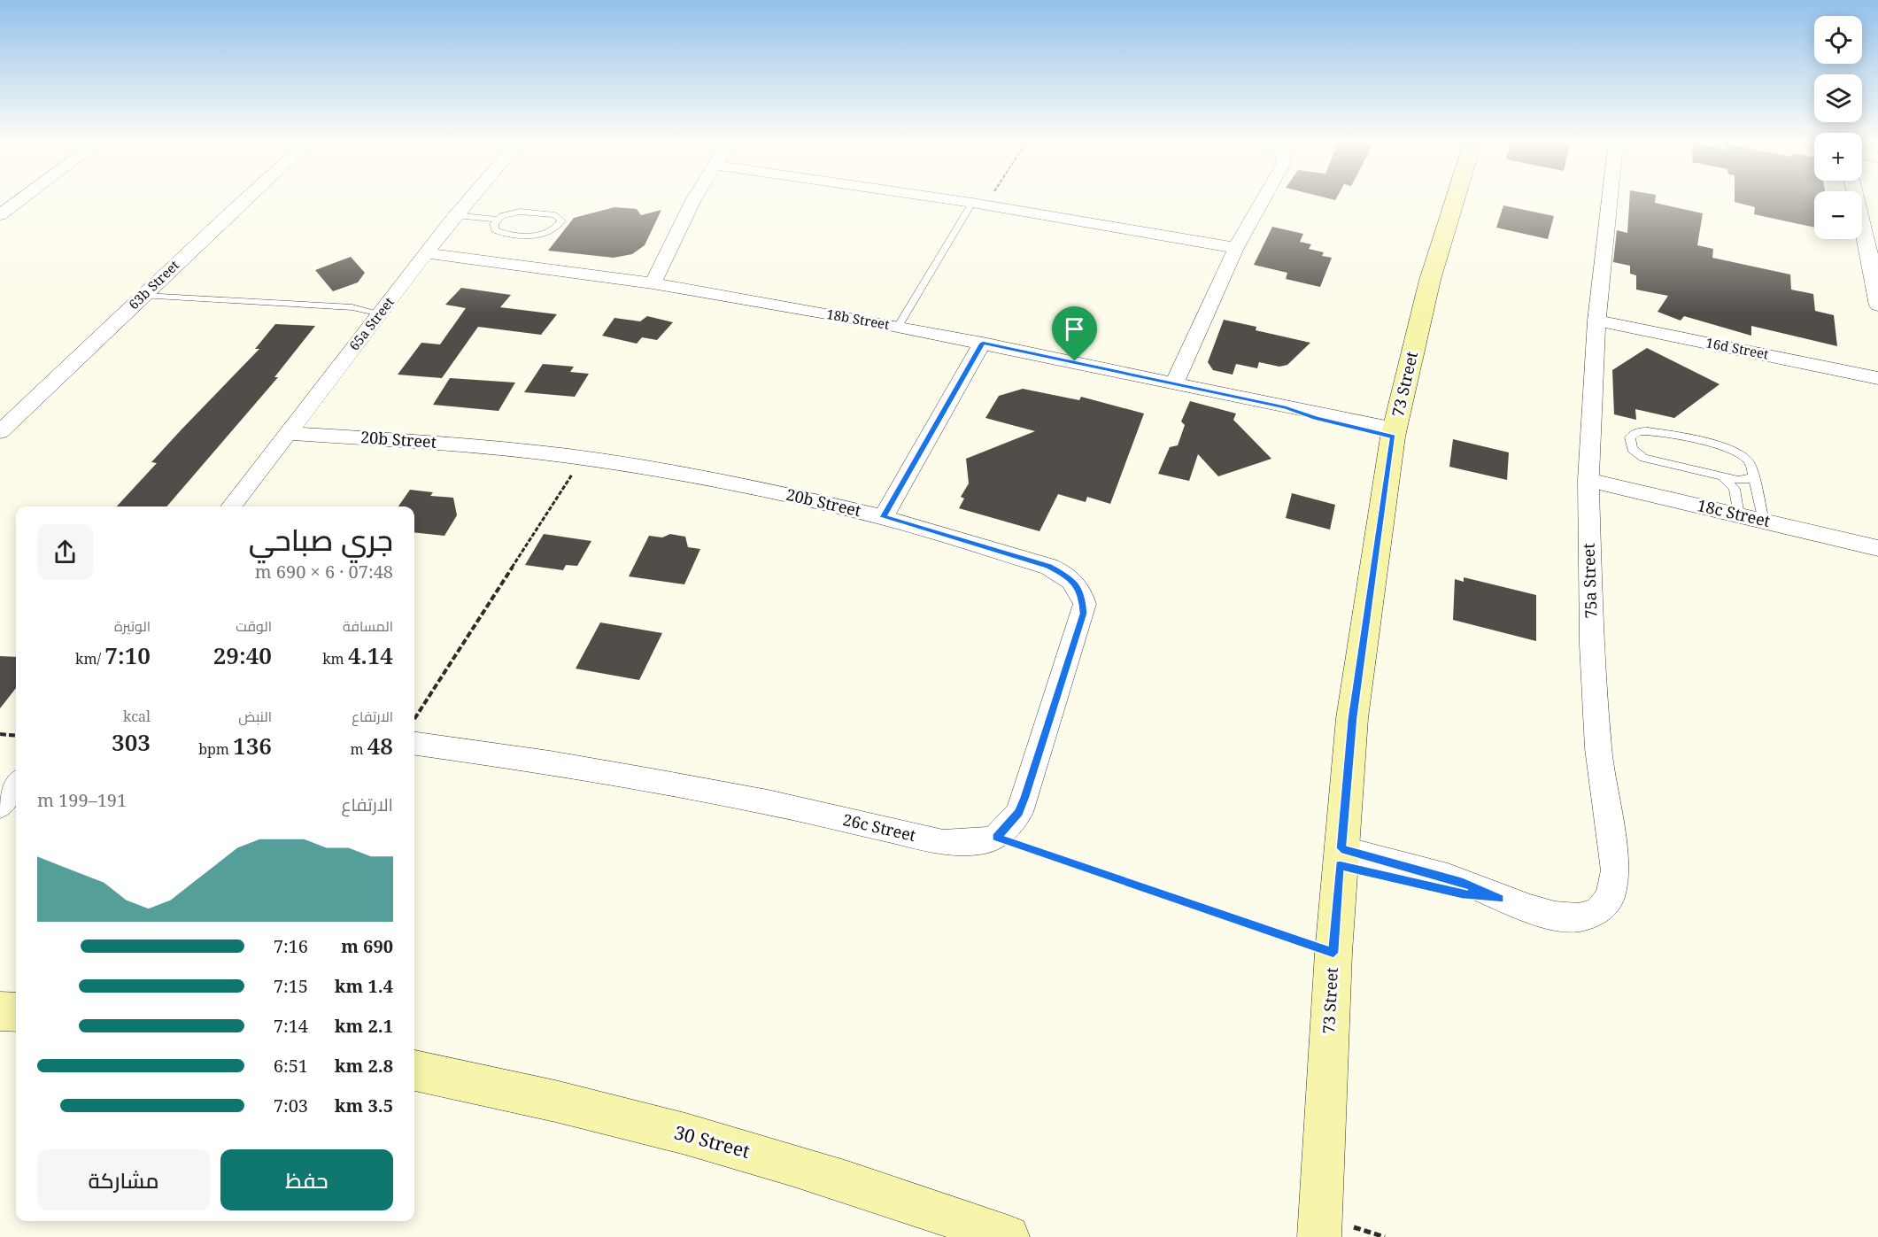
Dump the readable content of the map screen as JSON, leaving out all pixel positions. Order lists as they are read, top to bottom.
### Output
{
  "streets": {
    "street": [
      "63b Street",
      "18b Street",
      "65a Street",
      "16d Street",
      "73 Street",
      "20b Street",
      "18c Street",
      "75a Street",
      "26c Street",
      "30 Street"
    ]
  },
  "crossings": [
    ["18b Street", "65a Street"],
    ["18b Street", "73 Street"],
    ["65a Street", "20b Street"],
    ["16d Street", "75a Street"],
    ["73 Street", "75a Street"],
    ["20b Street", "26c Street"],
    ["18c Street", "75a Street"]
  ],
  "page": {
    "map_buttons": ["+", "−"],
    "heading": ["جري صباحي", "07:48 · 6 × 690 m"],
    "stats": [
      ["المسافة", "4.14 km"],
      ["الوقت", "29:40"],
      ["الوتيرة", "7:10 /km"],
      ["الارتفاع", "48 m"],
      ["النبض", "136 bpm"],
      ["kcal", "303"]
    ],
    "chart": ["الارتفاع", "191–199 m"],
    "list": [
      {
        "name": "690 m",
        "note": "7:16"
      },
      {
        "name": "1.4 km",
        "note": "7:15"
      },
      {
        "name": "2.1 km",
        "note": "7:14"
      },
      {
        "name": "2.8 km",
        "note": "6:51"
      },
      {
        "name": "3.5 km",
        "note": "7:03"
      }
    ],
    "buttons": ["حفظ", "مشاركة"]
  }
}
